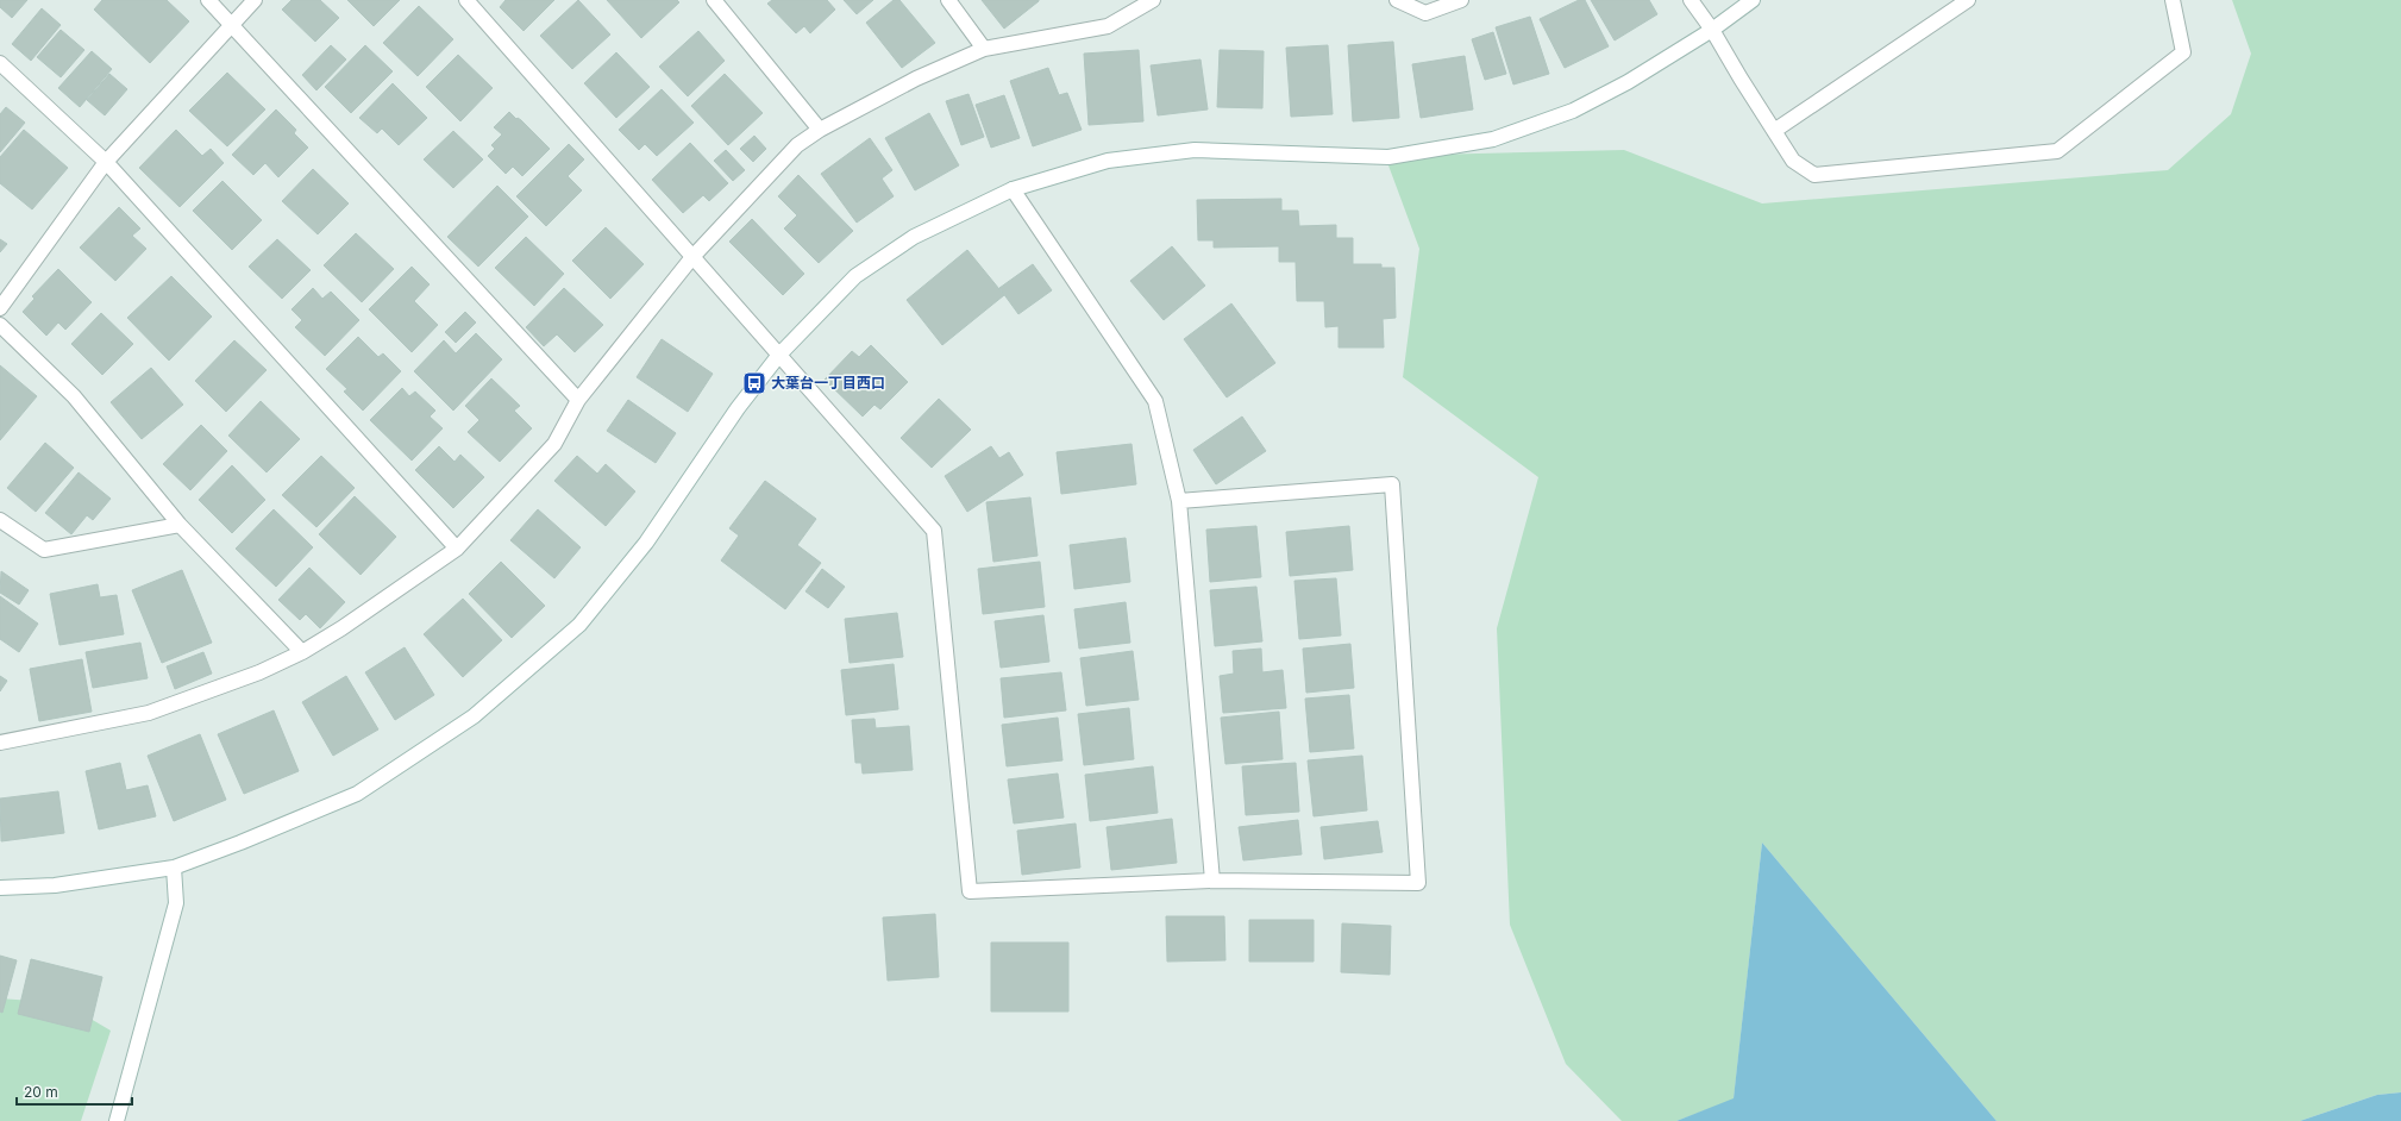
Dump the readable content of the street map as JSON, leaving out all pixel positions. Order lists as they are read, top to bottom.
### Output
{
  "places": {
    "bus stop": ["大葉台一丁目西口"]
  },
  "scale_bar": "20 m"
}
